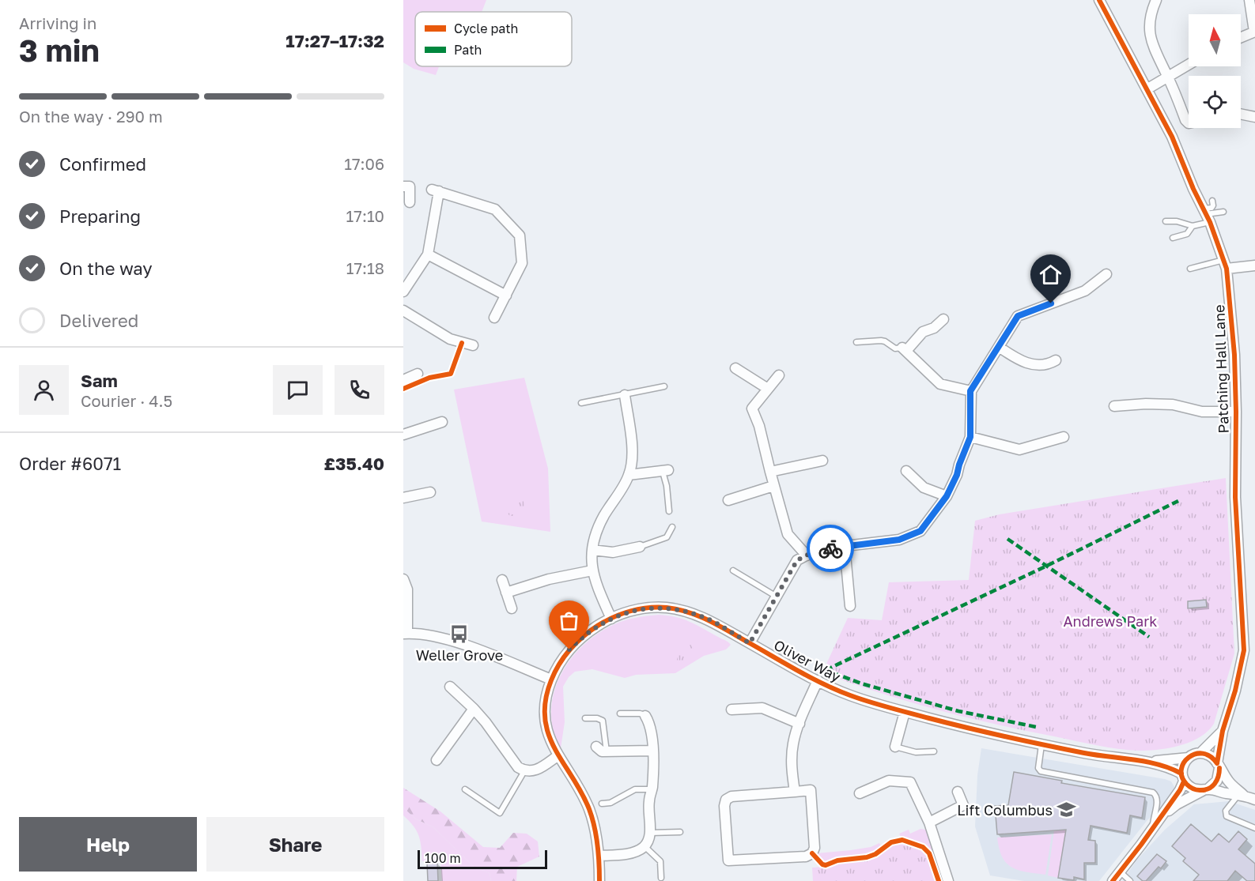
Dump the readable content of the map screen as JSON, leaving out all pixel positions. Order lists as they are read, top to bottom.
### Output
{
  "streets": {
    "street": ["Patching Hall Lane", "Oliver Way"]
  },
  "crossings": [
    ["Patching Hall Lane", "Oliver Way"]
  ],
  "parks": ["Andrews Park"],
  "places": {
    "bus stop": ["Weller Grove"],
    "school or university": ["Lift Columbus"]
  },
  "legend": ["Cycle path", "Path"],
  "scale_bar": "100 m",
  "north": "top",
  "page": {
    "heading": ["3 min", "Arriving in", "17:27–17:32"],
    "panel": [
      "Sam",
      "Courier · 4.5",
      "Order #6071",
      "£35.40"
    ],
    "bar": "On the way · 290 m",
    "list": [
      ["Confirmed", "17:06"],
      ["Preparing", "17:10"],
      ["On the way", "17:18"],
      "Delivered"
    ],
    "buttons": ["Help", "Share"],
    "scale": "100 m"
  }
}
